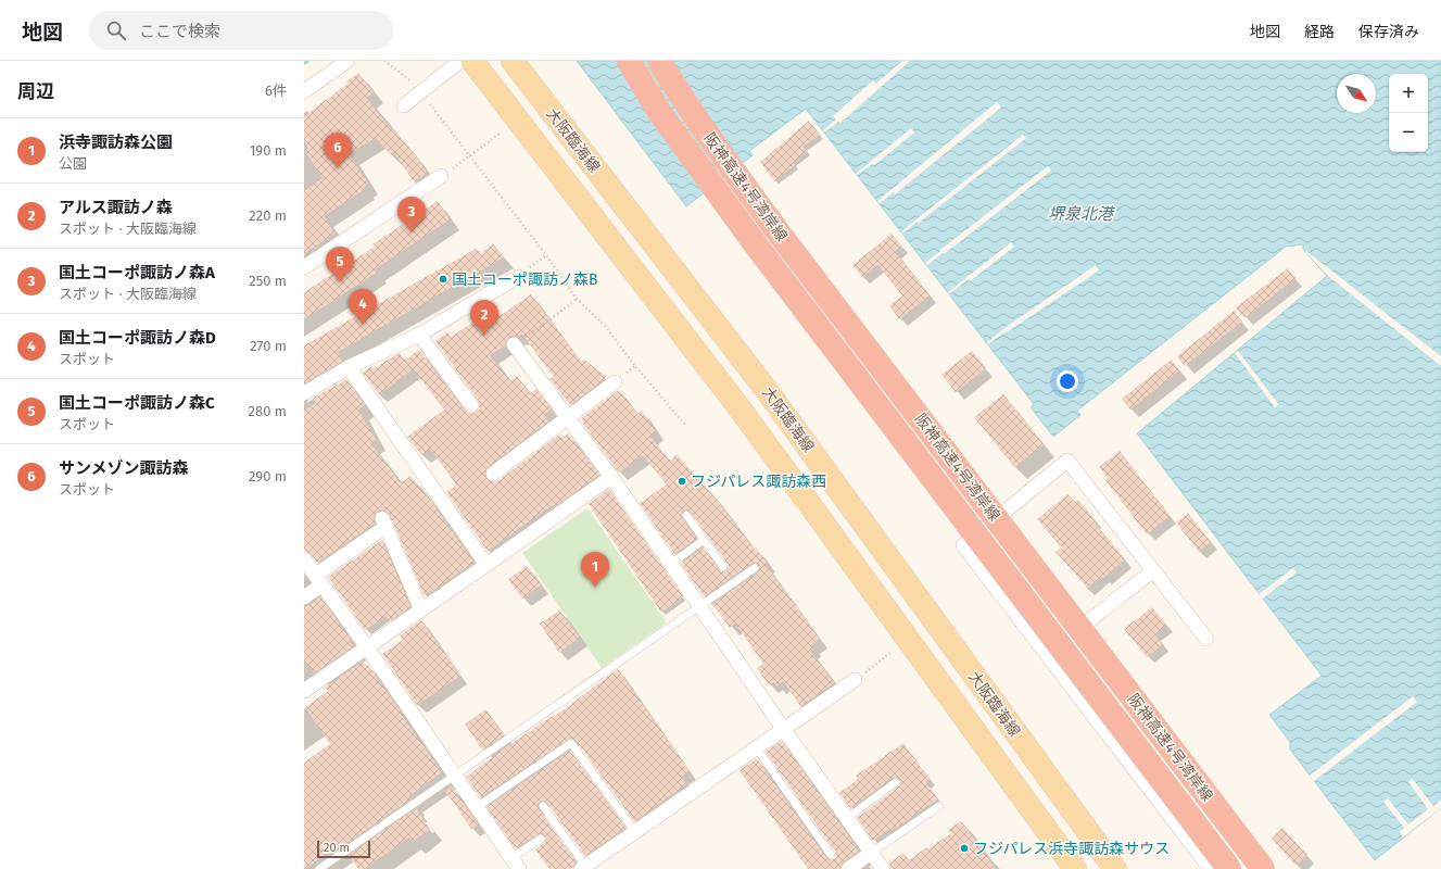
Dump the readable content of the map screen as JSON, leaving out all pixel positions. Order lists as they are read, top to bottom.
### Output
{
  "streets": {
    "highway": ["阪神高速4号湾岸線"],
    "main road": ["大阪臨海線"]
  },
  "water": ["堺泉北港"],
  "places": ["国土コーポ諏訪ノ森B", "フジパレス諏訪森西", "フジパレス浜寺諏訪森サウス"],
  "scale_bar": "20 m",
  "north": "bottom right",
  "page": {
    "header": "地図",
    "search": "ここで検索",
    "nav": ["地図", "経路", "保存済み"],
    "heading": ["周辺", "6件"],
    "map_buttons": ["+", "−"],
    "list": [
      {
        "mark": "1",
        "name": "浜寺諏訪森公園",
        "note": "公園",
        "value": "190 m"
      },
      {
        "mark": "2",
        "name": "アルス諏訪ノ森",
        "note": "スポット · 大阪臨海線",
        "value": "220 m"
      },
      {
        "mark": "3",
        "name": "国土コーポ諏訪ノ森A",
        "note": "スポット · 大阪臨海線",
        "value": "250 m"
      },
      {
        "mark": "4",
        "name": "国土コーポ諏訪ノ森D",
        "note": "スポット",
        "value": "270 m"
      },
      {
        "mark": "5",
        "name": "国土コーポ諏訪ノ森C",
        "note": "スポット",
        "value": "280 m"
      },
      {
        "mark": "6",
        "name": "サンメゾン諏訪森",
        "note": "スポット",
        "value": "290 m"
      }
    ],
    "pins": [
      "6",
      "3",
      "5",
      "4",
      "2",
      "1"
    ],
    "scale": "20 m"
  }
}
